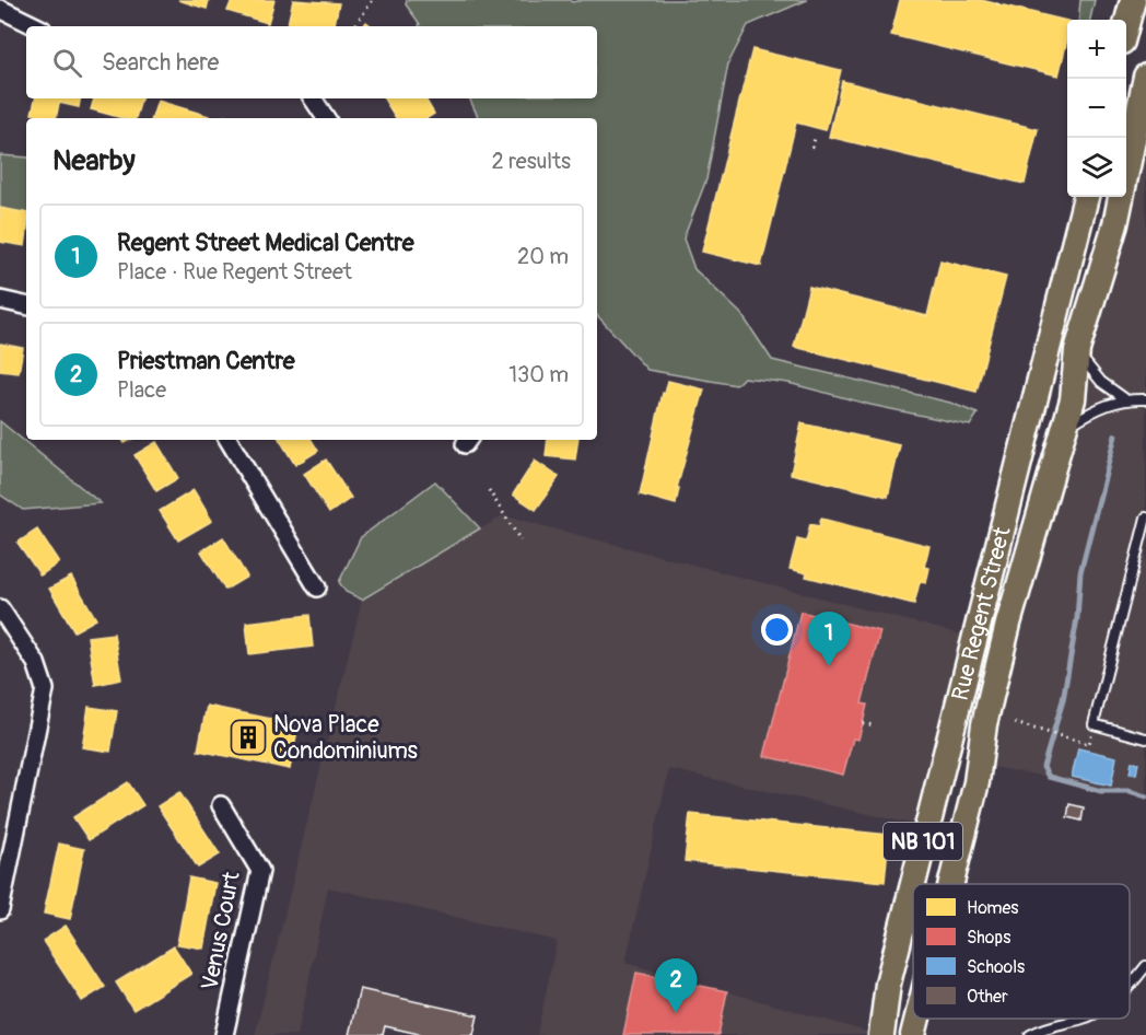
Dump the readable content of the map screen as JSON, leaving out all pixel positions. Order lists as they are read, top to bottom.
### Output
{
  "streets": {
    "main road": ["Rue Regent Street", "NB 101"],
    "street": ["Venus Court"]
  },
  "crossings": [
    ["Rue Regent Street", "NB 101"]
  ],
  "places": {
    "building": ["Nova Place Condominiums"]
  },
  "legend": [
    "Homes",
    "Shops",
    "Schools",
    "Other"
  ],
  "page": {
    "map_buttons": ["+", "−"],
    "search": "Search here",
    "heading": ["Nearby", "2 results"],
    "list": [
      {
        "mark": "1",
        "name": "Regent Street Medical Centre",
        "note": "Place · Rue Regent Street",
        "value": "20 m"
      },
      {
        "mark": "2",
        "name": "Priestman Centre",
        "note": "Place",
        "value": "130 m"
      }
    ],
    "pins": ["1", "2"]
  }
}
